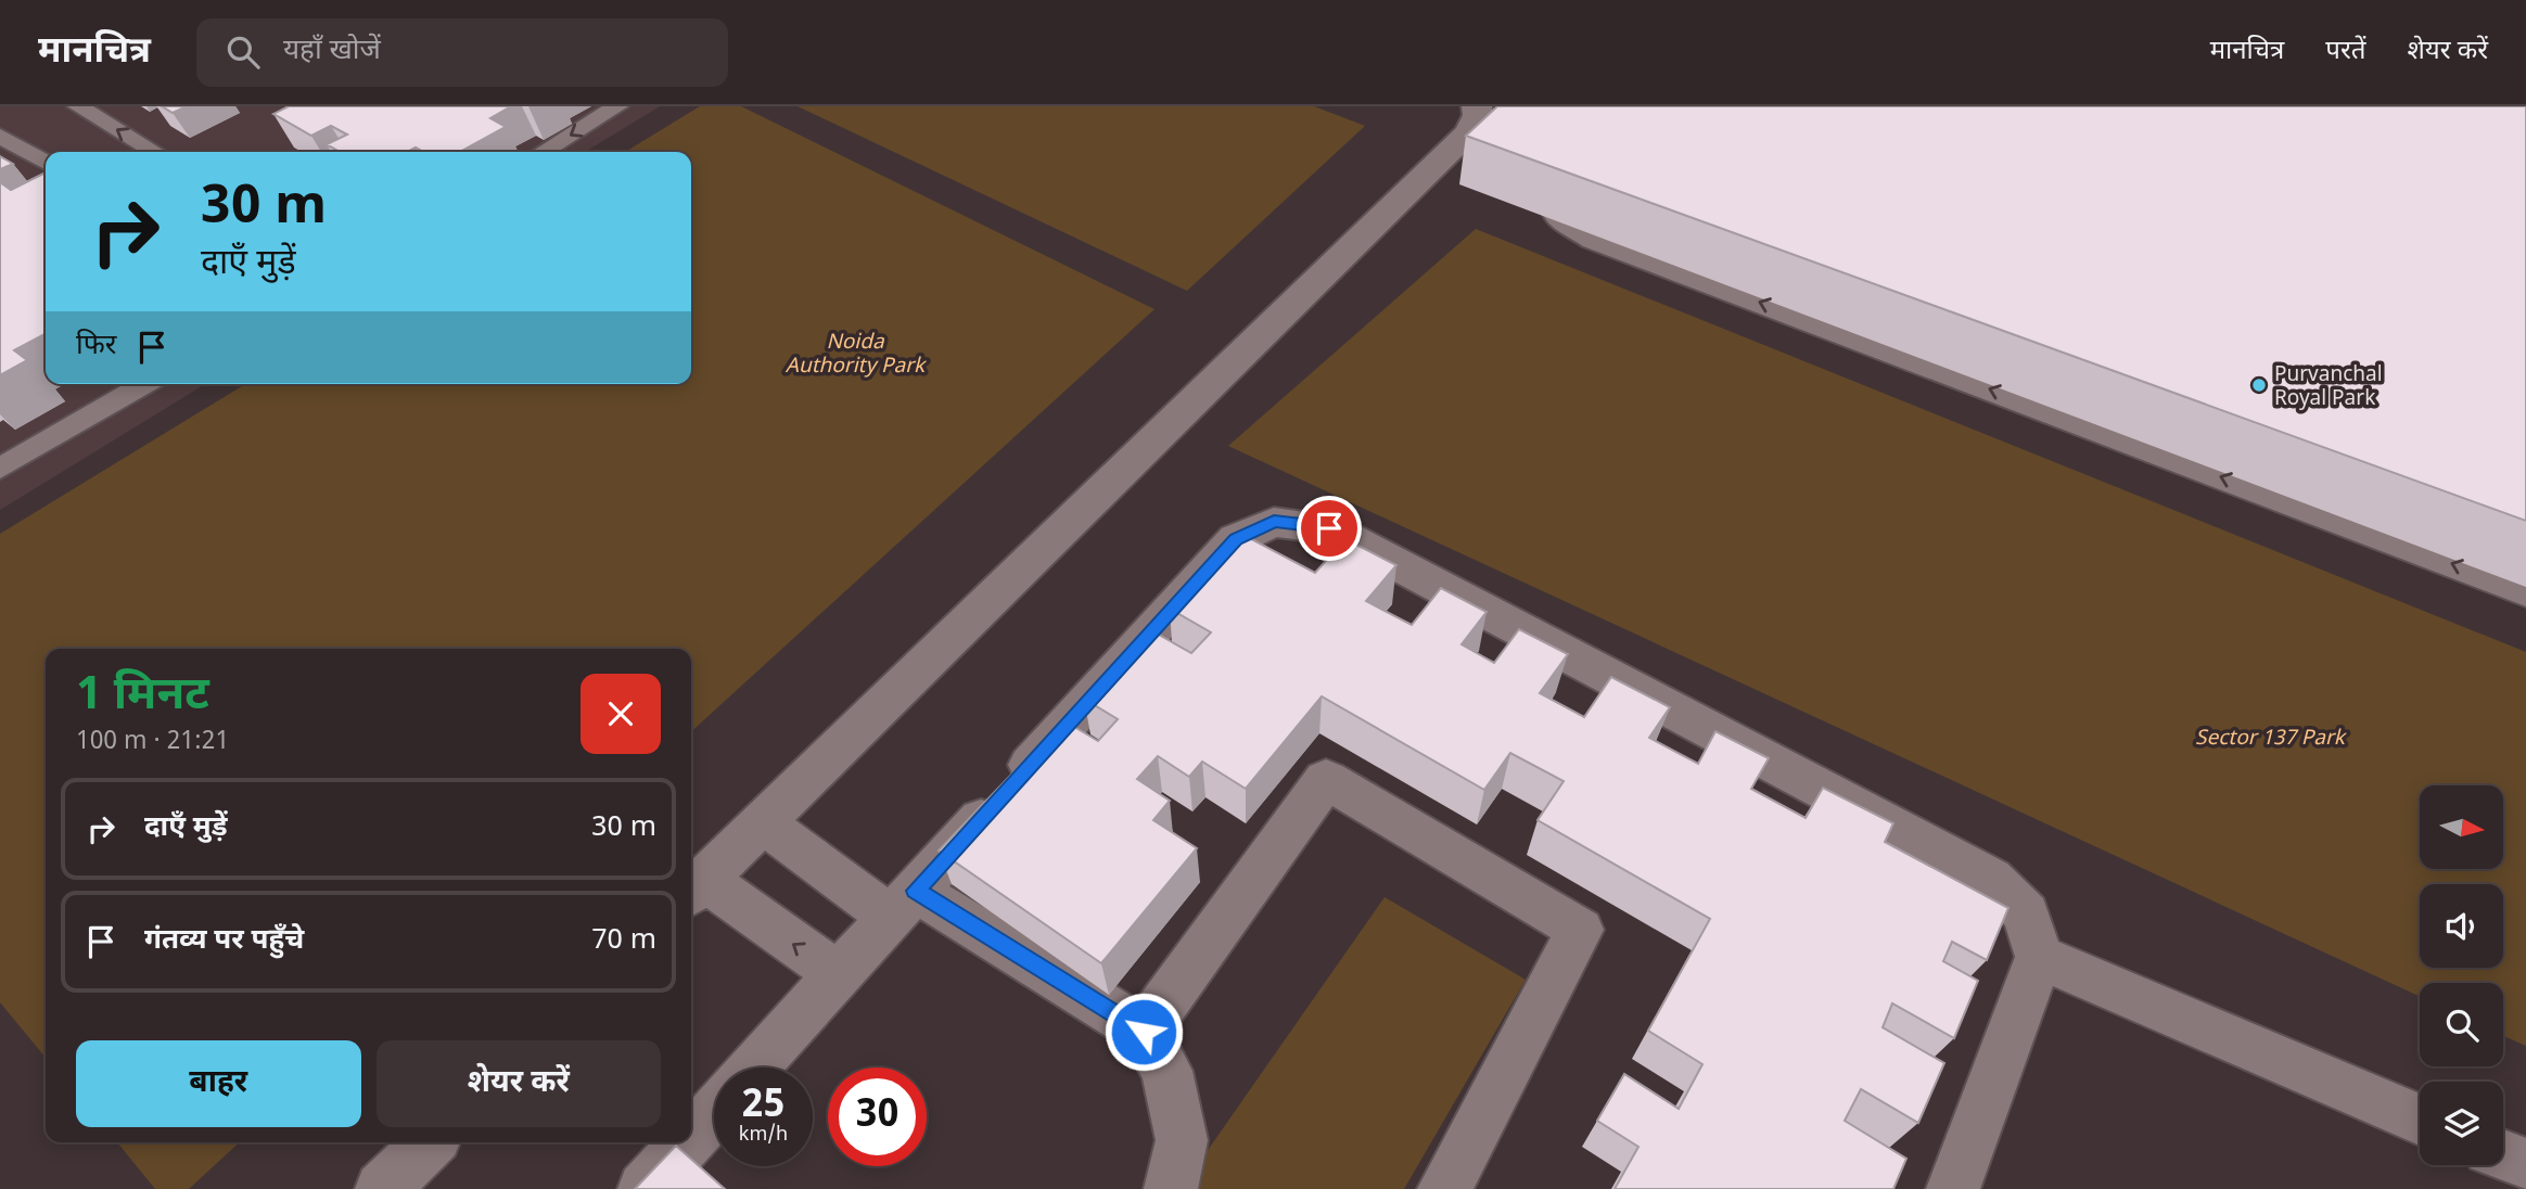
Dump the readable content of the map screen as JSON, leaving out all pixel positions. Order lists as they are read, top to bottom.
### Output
{
  "parks": ["Noida Authority Park", "Sector 137 Park"],
  "places": ["Purvanchal Royal Park"],
  "north": "right",
  "page": {
    "header": "मानचित्र",
    "search": "यहाँ खोजें",
    "nav": ["मानचित्र", "परतें", "शेयर करें"],
    "turn": ["30 m", "दाएँ मुड़ें"],
    "then": "फिर",
    "heading": ["1 मिनट", "100 m · 21:21"],
    "list": [
      {
        "name": "दाएँ मुड़ें",
        "value": "30 m"
      },
      {
        "name": "गंतव्य पर पहुँचे",
        "value": "70 m"
      }
    ],
    "buttons": ["बाहर", "शेयर करें"],
    "speed": "25 km/h",
    "limit": "30"
  }
}
